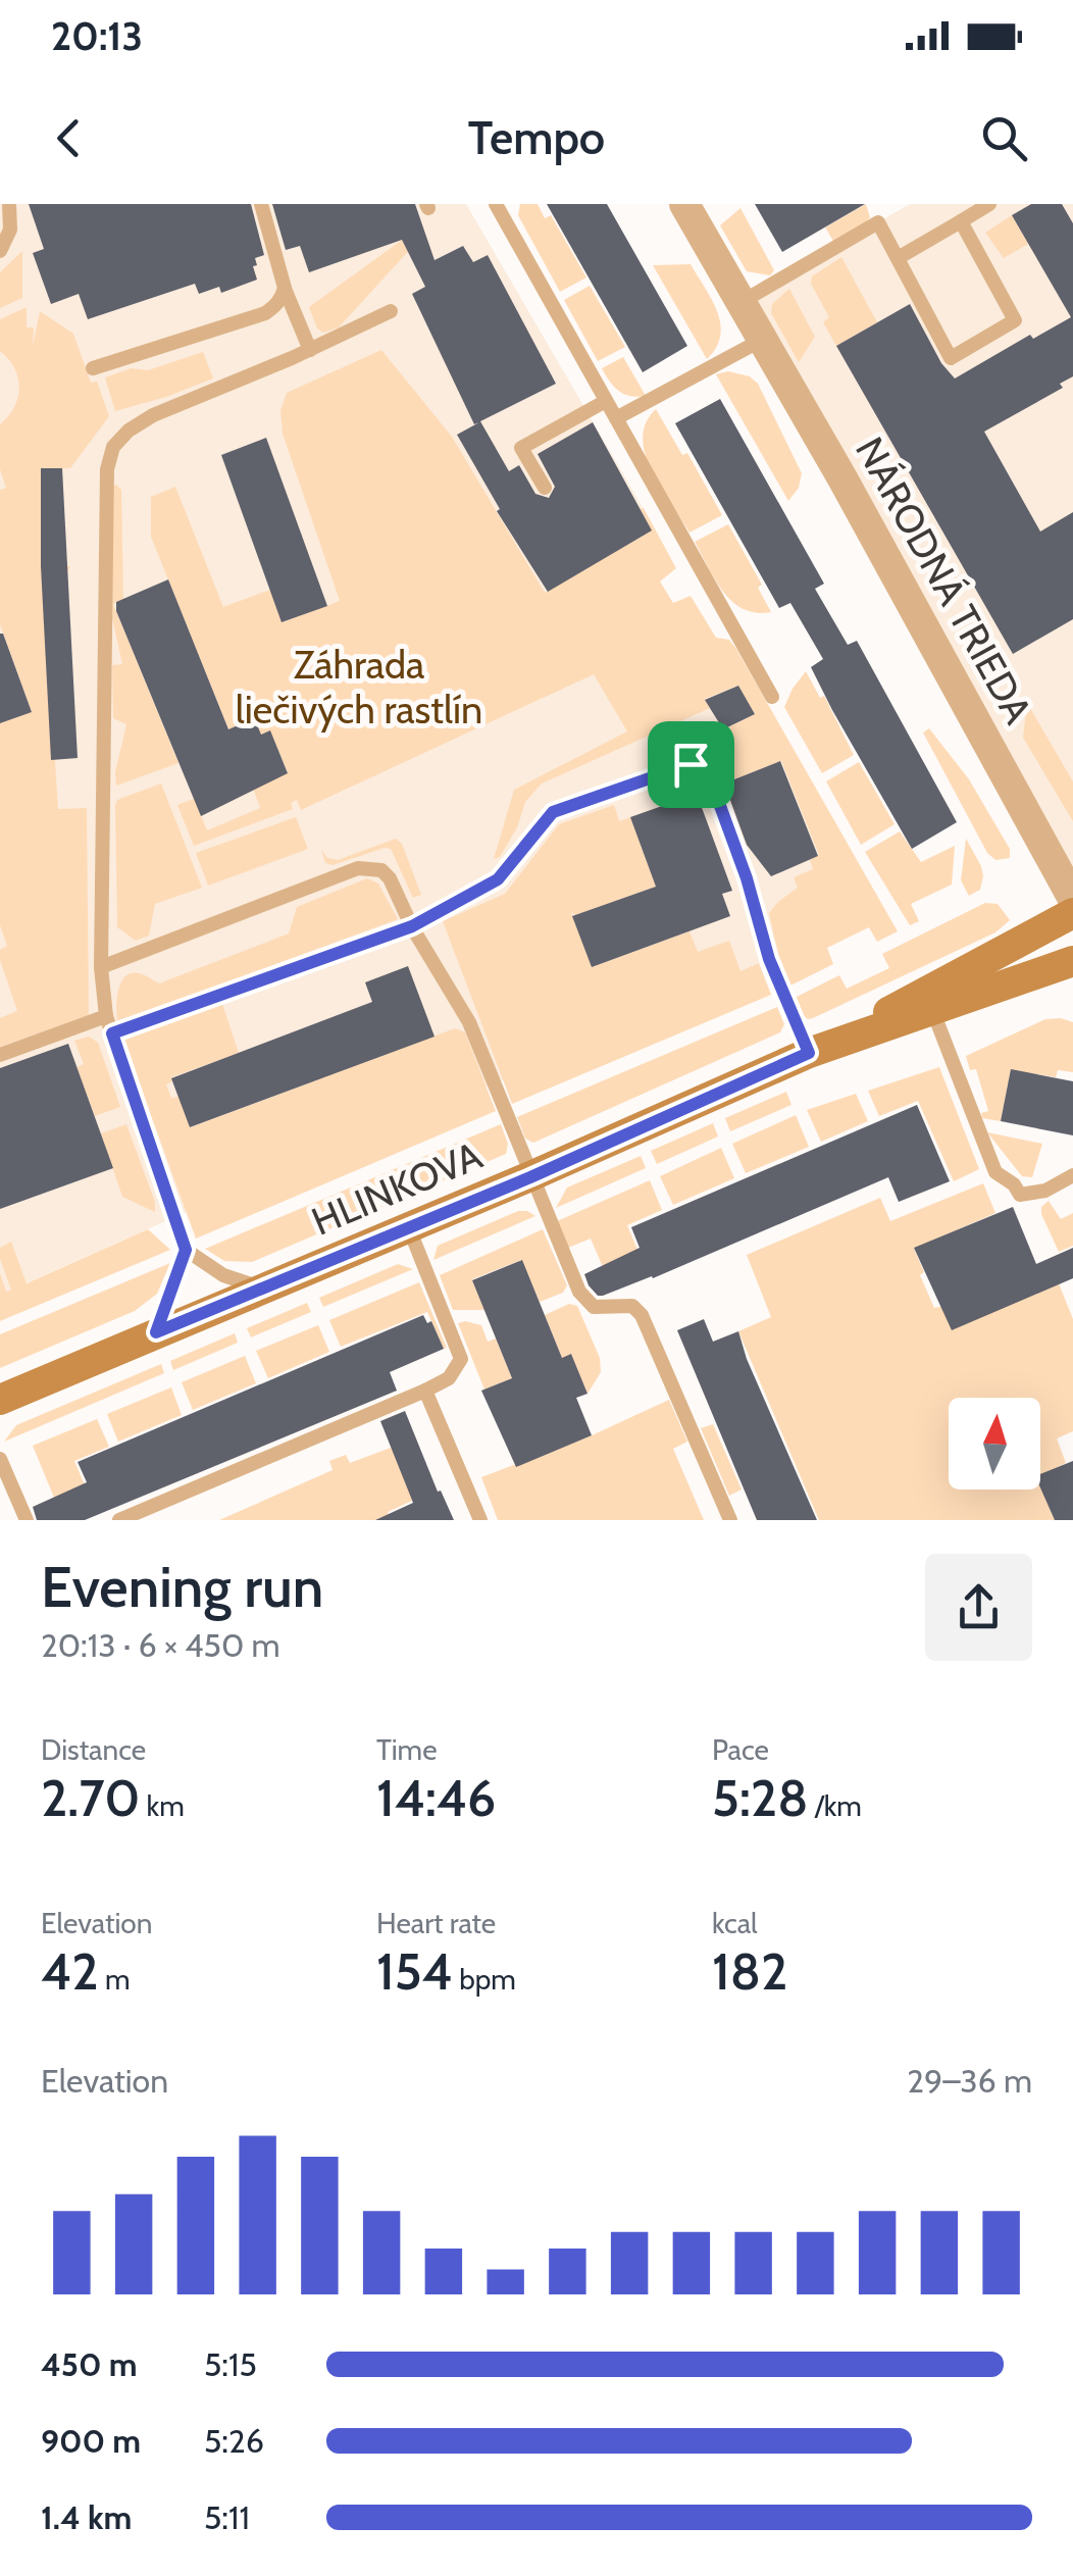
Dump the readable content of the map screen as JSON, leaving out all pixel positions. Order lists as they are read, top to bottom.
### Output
{
  "streets": {
    "main road": ["HLINKOVA"],
    "street": ["NÁRODNÁ TRIEDA"]
  },
  "parks": ["Záhrada liečivých rastlín"],
  "north": "top",
  "page": {
    "status": "20:13",
    "header": "Tempo",
    "heading": ["Evening run", "20:13 · 6 × 450 m"],
    "stats": [
      ["Distance", "2.70 km"],
      ["Time", "14:46"],
      ["Pace", "5:28 /km"],
      ["Elevation", "42 m"],
      ["Heart rate", "154 bpm"],
      ["kcal", "182"]
    ],
    "chart": ["Elevation", "29–36 m"],
    "list": [
      {
        "name": "450 m",
        "note": "5:15"
      },
      {
        "name": "900 m",
        "note": "5:26"
      },
      {
        "name": "1.4 km",
        "note": "5:11"
      }
    ]
  }
}
